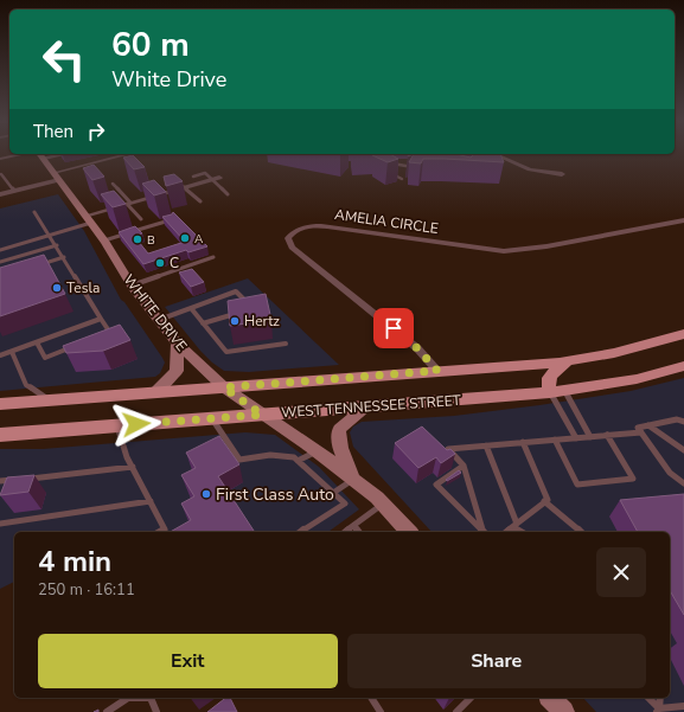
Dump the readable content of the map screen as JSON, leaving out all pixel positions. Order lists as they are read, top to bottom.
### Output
{
  "streets": {
    "main road": ["WEST TENNESSEE STREET"],
    "street": ["AMELIA CIRCLE", "WHITE DRIVE"]
  },
  "crossings": [
    ["WHITE DRIVE", "WEST TENNESSEE STREET"]
  ],
  "places": [
    "A",
    "B",
    "C",
    "Tesla",
    "Hertz",
    "First Class Auto"
  ],
  "page": {
    "turn": ["60 m", "White Drive"],
    "then": "Then",
    "heading": ["4 min", "250 m · 16:11"],
    "buttons": ["Exit", "Share"]
  }
}
